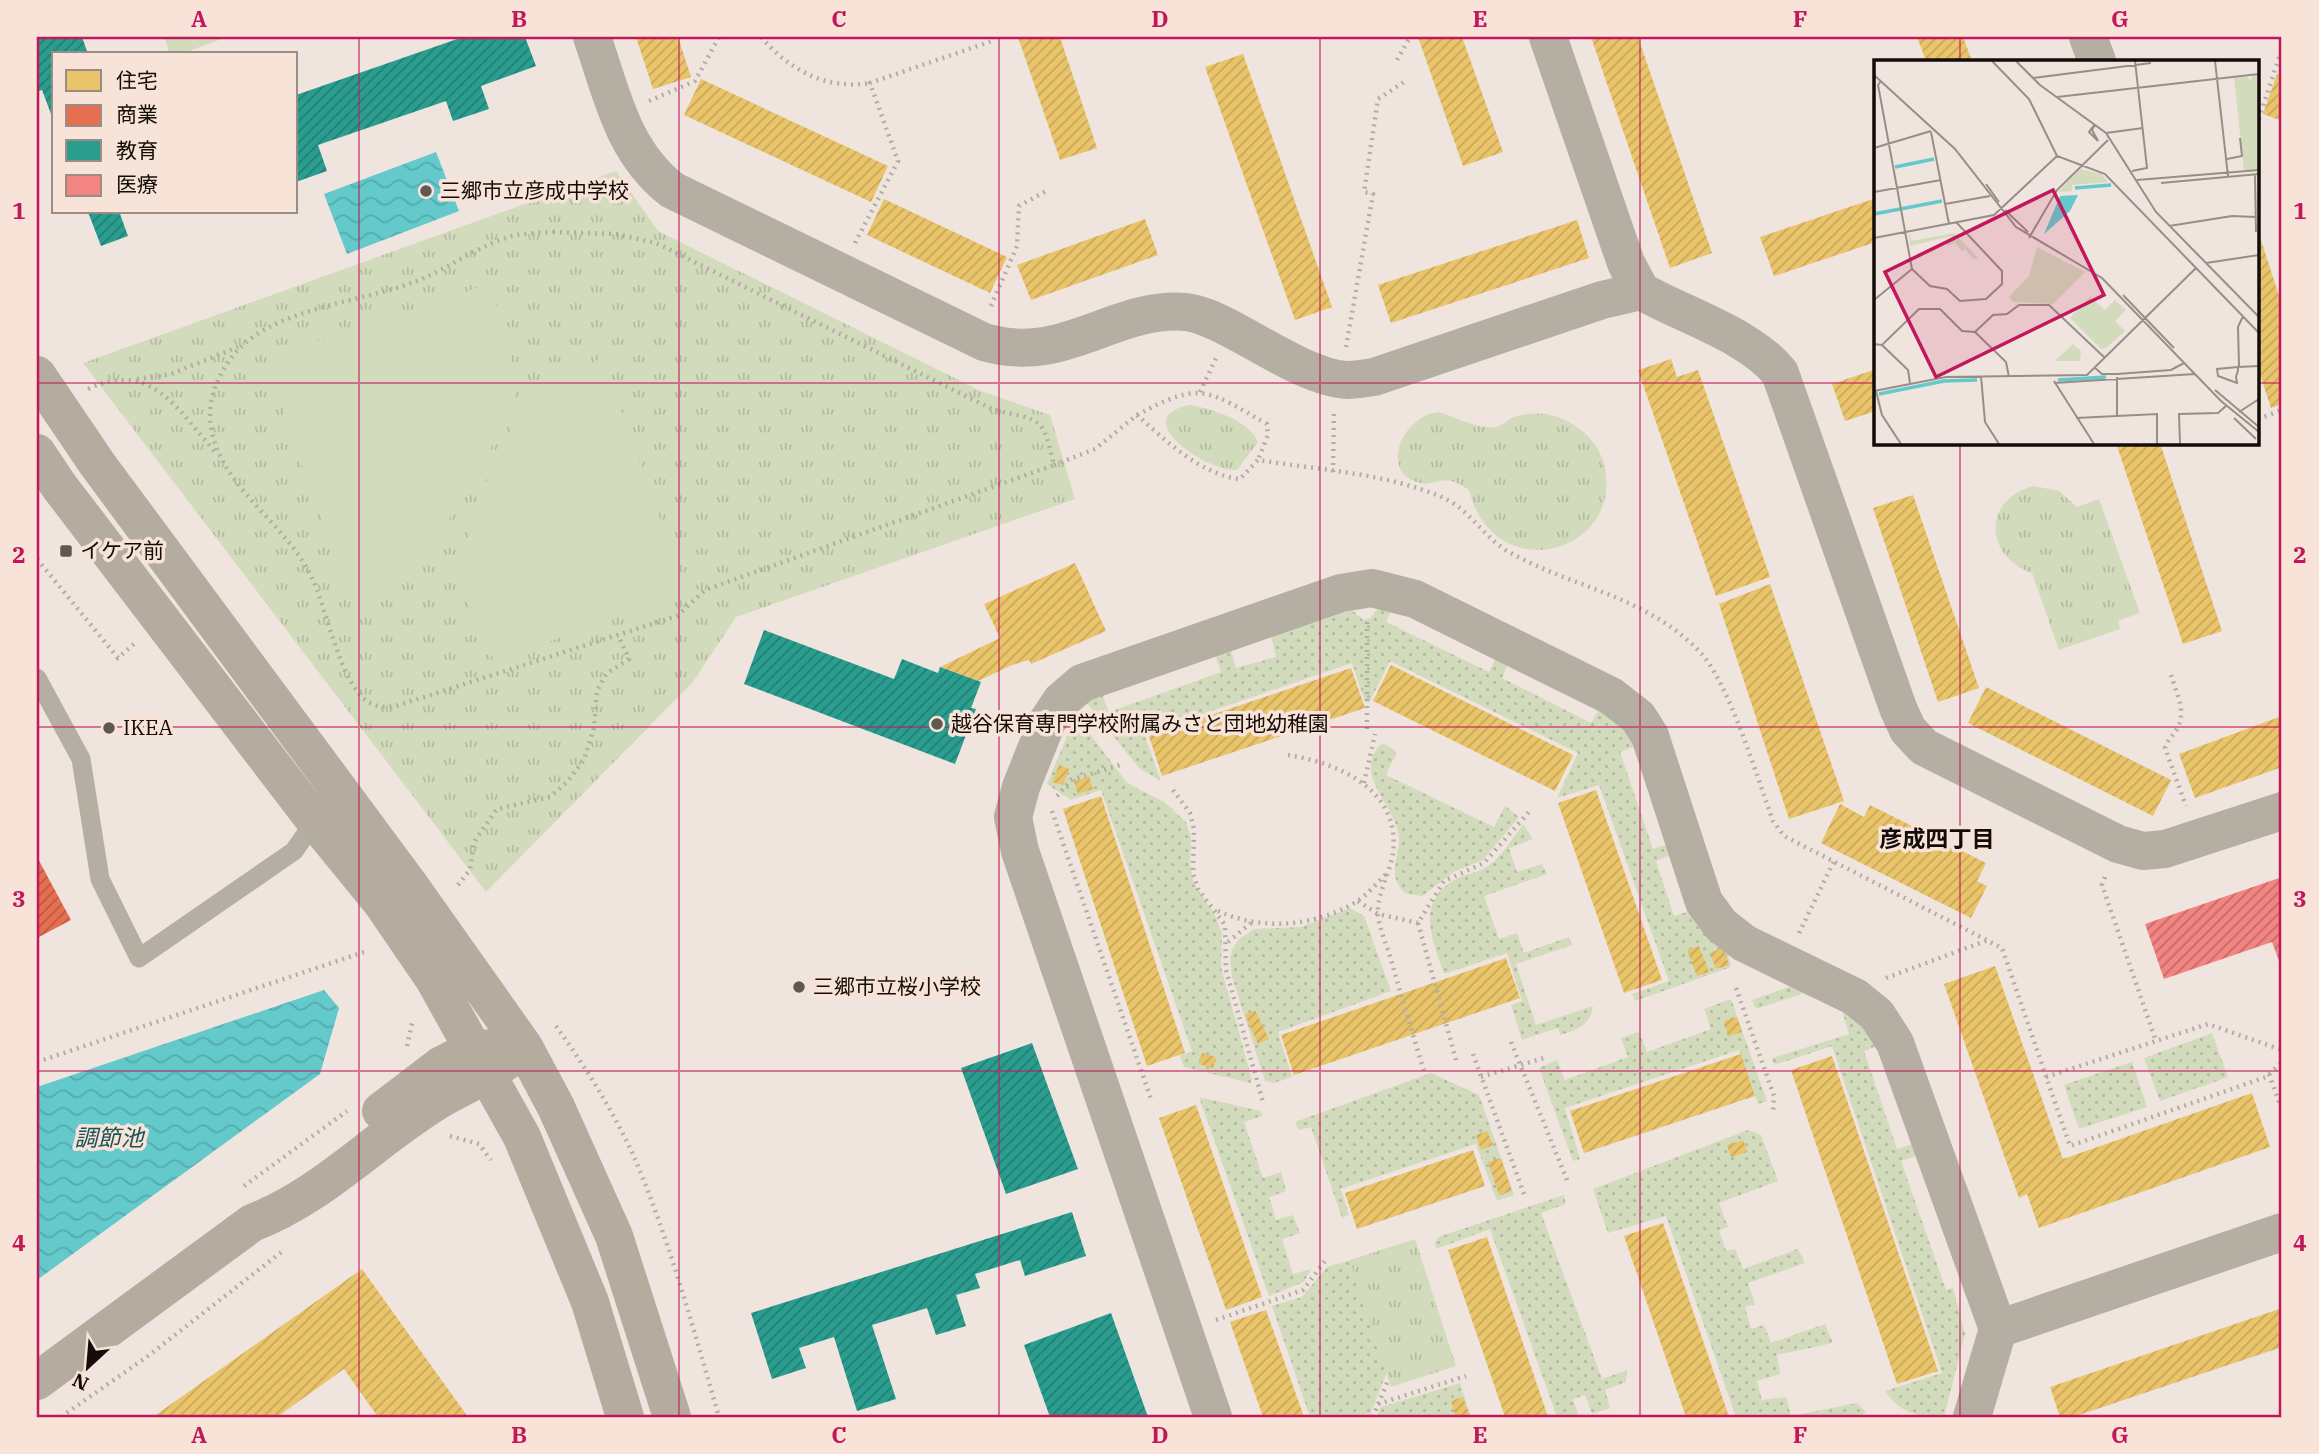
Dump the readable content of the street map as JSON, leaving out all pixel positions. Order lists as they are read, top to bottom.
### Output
{
  "districts": ["彦成四丁目"],
  "water": ["調節池"],
  "places": {
    "other": [
      "三郷市立彦成中学校",
      "越谷保育専門学校附属みさと団地幼稚園",
      "IKEA",
      "三郷市立桜小学校"
    ],
    "transit": ["イケア前"]
  },
  "legend": [
    "住宅",
    "商業",
    "教育",
    "医療"
  ],
  "north": "bottom left",
  "grid": {
    "columns": [
      "A",
      "B",
      "C",
      "D",
      "E",
      "F",
      "G"
    ],
    "rows": [
      "1",
      "2",
      "3",
      "4"
    ]
  }
}
